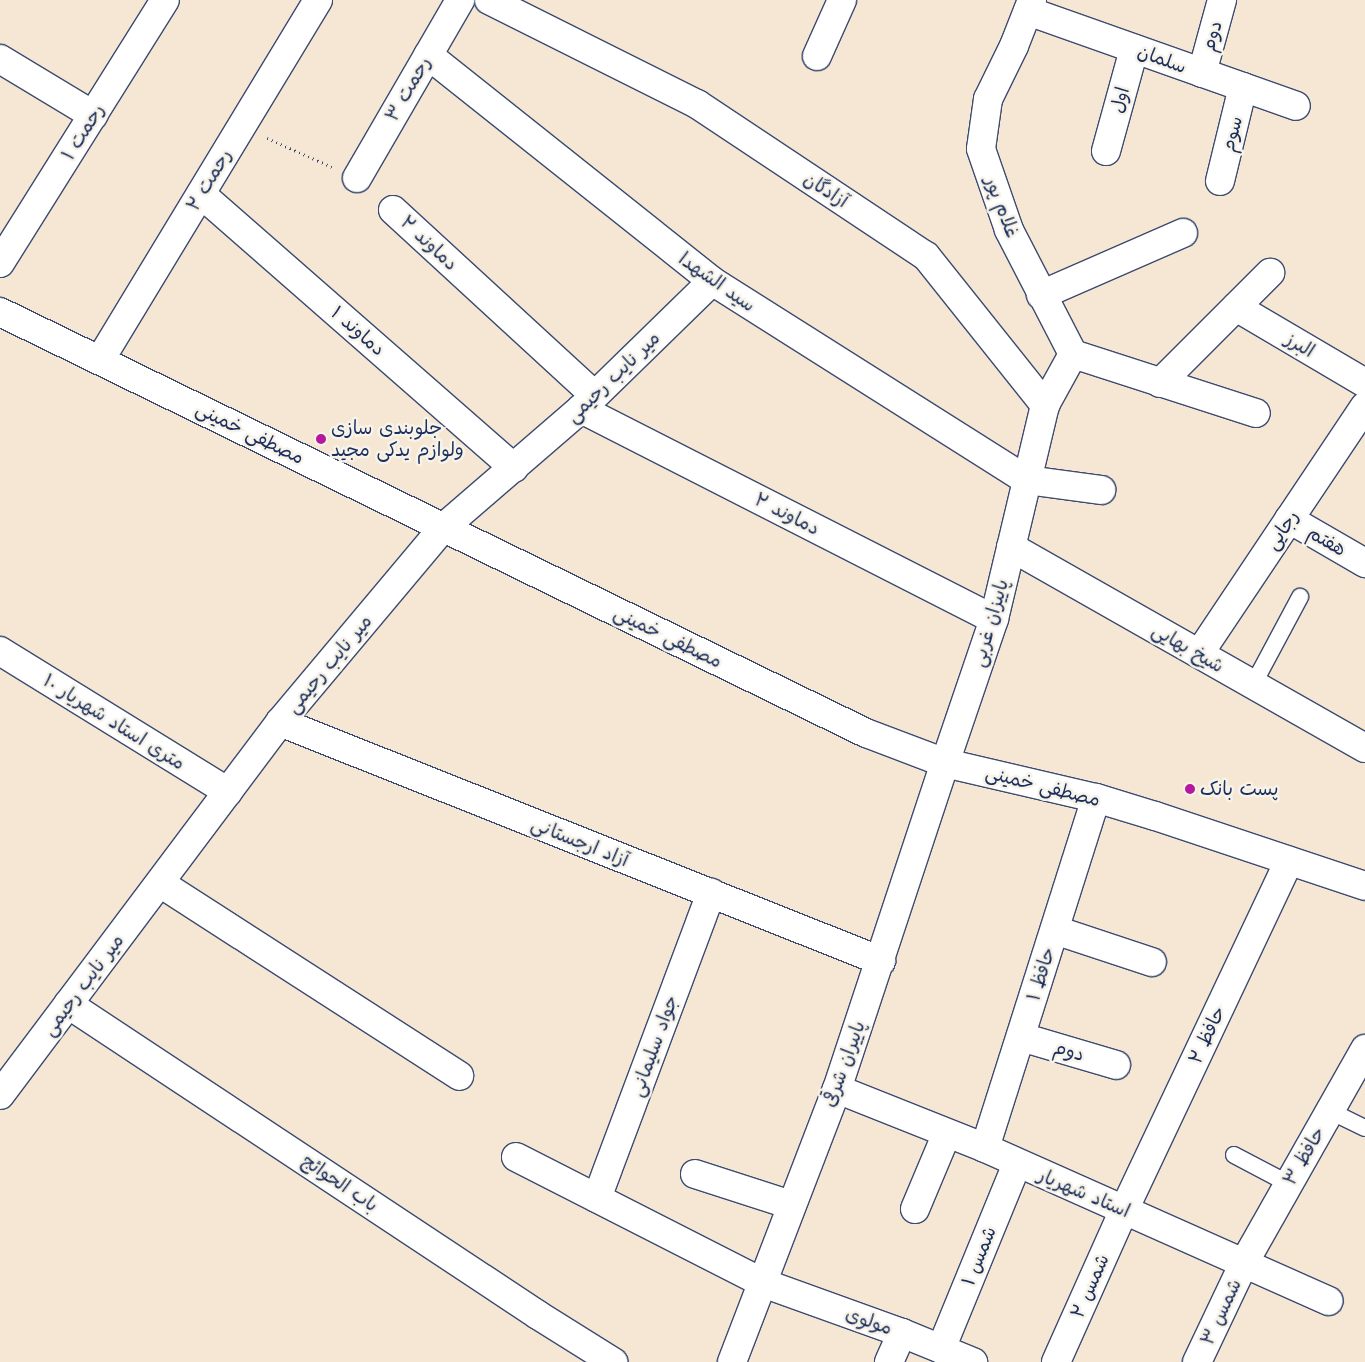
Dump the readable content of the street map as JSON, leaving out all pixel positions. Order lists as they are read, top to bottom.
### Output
{
  "streets": {
    "street": [
      "دوم",
      "سلمان",
      "رحمت ۳",
      "اول",
      "رحمت ۱",
      "سوم",
      "رحمت ۲",
      "آزادگان",
      "غلام پور",
      "دماوند ۲",
      "سید الشهدا",
      "دماوند ۱",
      "البرز",
      "میر نایب رحیمی",
      "مصطفی خمینی",
      "رجایی",
      "هفتم",
      "پاییزان غربی",
      "شیخ بهایی",
      "۱۰ متری استاد شهریار",
      "آزاد ارجستانی",
      "حافظ ۱",
      "حافظ ۲",
      "جواد سلیمانی",
      "پاییران شرقی",
      "حافظ ۳",
      "باب الحوائج",
      "استاد شهریار",
      "شمس ۱",
      "شمس ۲",
      "شمس ۳",
      "مولوی"
    ]
  },
  "crossings": [
    ["دوم", "سلمان"],
    ["دوم", "حافظ ۱"],
    ["سلمان", "اول"],
    ["سلمان", "سوم"],
    ["سلمان", "غلام پور"],
    ["رحمت ۳", "سید الشهدا"],
    ["رحمت ۲", "دماوند ۱"],
    ["رحمت ۲", "مصطفی خمینی"],
    ["دماوند ۲", "میر نایب رحیمی"],
    ["دماوند ۲", "پاییزان غربی"],
    ["سید الشهدا", "میر نایب رحیمی"],
    ["سید الشهدا", "پاییزان غربی"],
    ["دماوند ۱", "میر نایب رحیمی"],
    ["میر نایب رحیمی", "مصطفی خمینی"],
    ["میر نایب رحیمی", "۱۰ متری استاد شهریار"],
    ["میر نایب رحیمی", "آزاد ارجستانی"],
    ["میر نایب رحیمی", "باب الحوائج"],
    ["مصطفی خمینی", "پاییزان غربی"],
    ["مصطفی خمینی", "حافظ ۱"],
    ["مصطفی خمینی", "حافظ ۲"],
    ["مصطفی خمینی", "پاییران شرقی"],
    ["رجایی", "هفتم"],
    ["رجایی", "شیخ بهایی"],
    ["پاییزان غربی", "شیخ بهایی"],
    ["پاییزان غربی", "پاییران شرقی"],
    ["آزاد ارجستانی", "جواد سلیمانی"],
    ["آزاد ارجستانی", "پاییران شرقی"],
    ["حافظ ۱", "استاد شهریار"],
    ["حافظ ۲", "استاد شهریار"],
    ["حافظ ۲", "شمس ۲"],
    ["جواد سلیمانی", "مولوی"],
    ["پاییران شرقی", "استاد شهریار"],
    ["پاییران شرقی", "مولوی"],
    ["حافظ ۳", "استاد شهریار"],
    ["حافظ ۳", "شمس ۳"],
    ["استاد شهریار", "شمس ۱"],
    ["استاد شهریار", "شمس ۲"],
    ["استاد شهریار", "شمس ۳"],
    ["شمس ۱", "مولوی"]
  ],
  "places": ["جلوبندی سازی ولوازم یدکی مجید", "پست بانک"]
}
